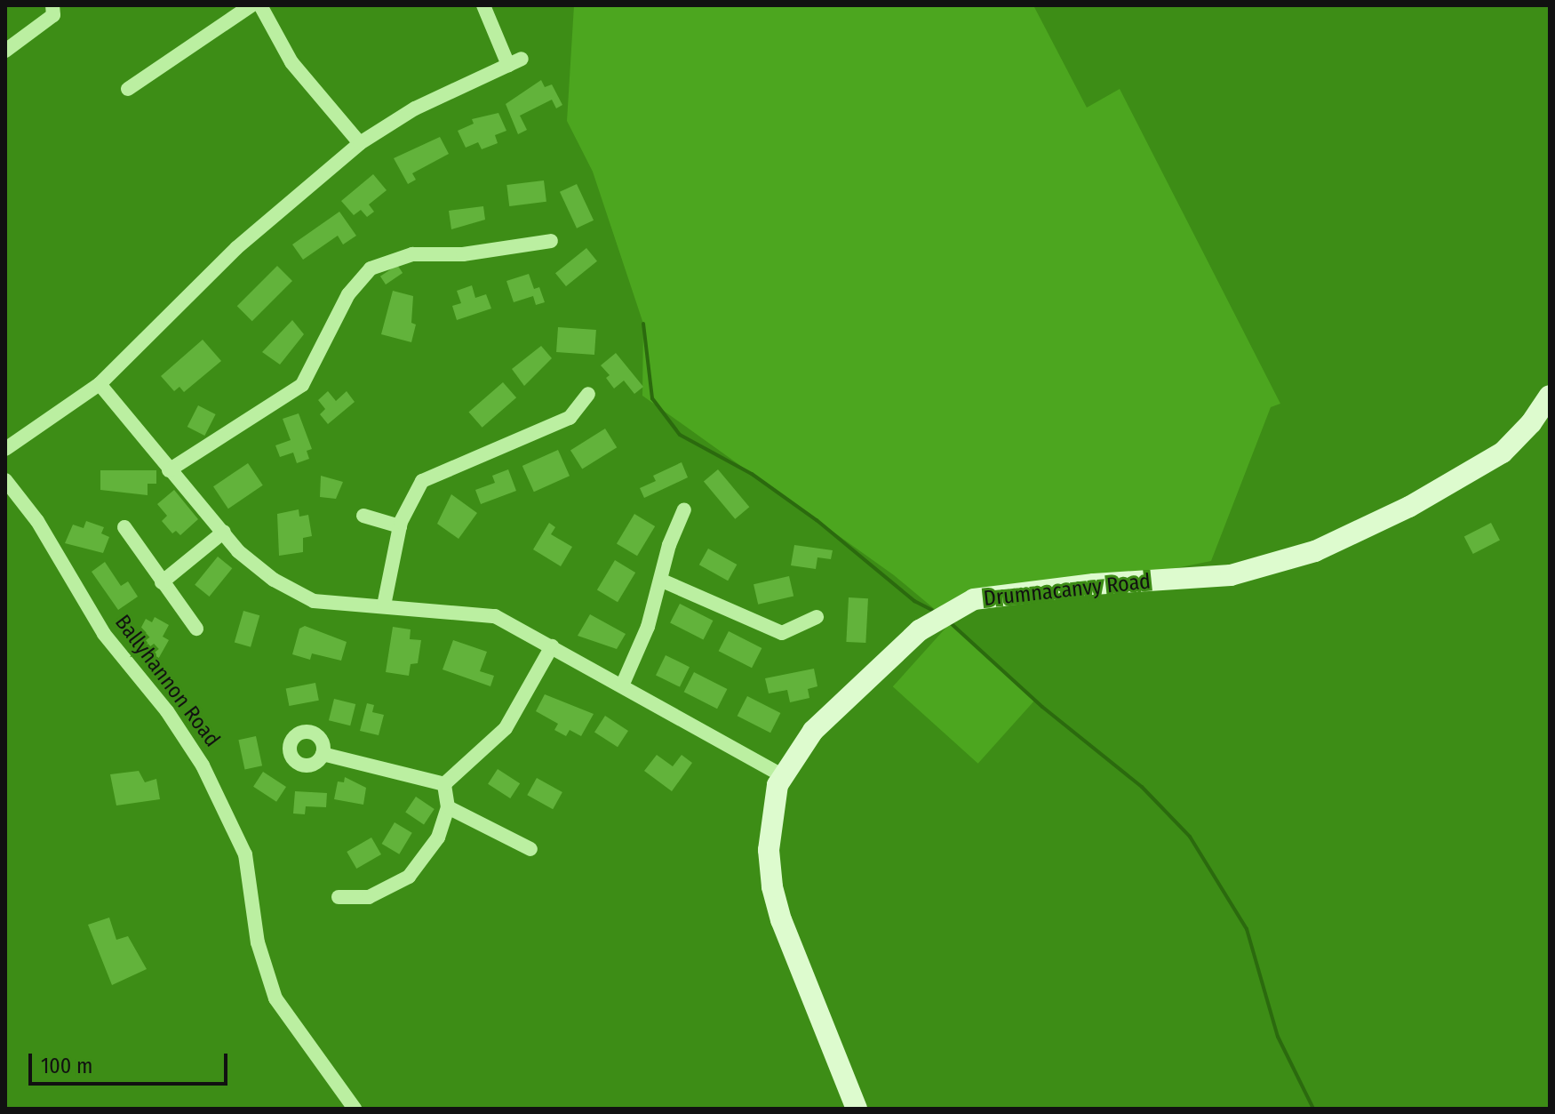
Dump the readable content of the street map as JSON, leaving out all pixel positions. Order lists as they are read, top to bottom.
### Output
{
  "streets": {
    "main road": ["Drumnacanvy Road"],
    "street": ["Ballyhannon Road"]
  },
  "scale_bar": "100 m"
}
